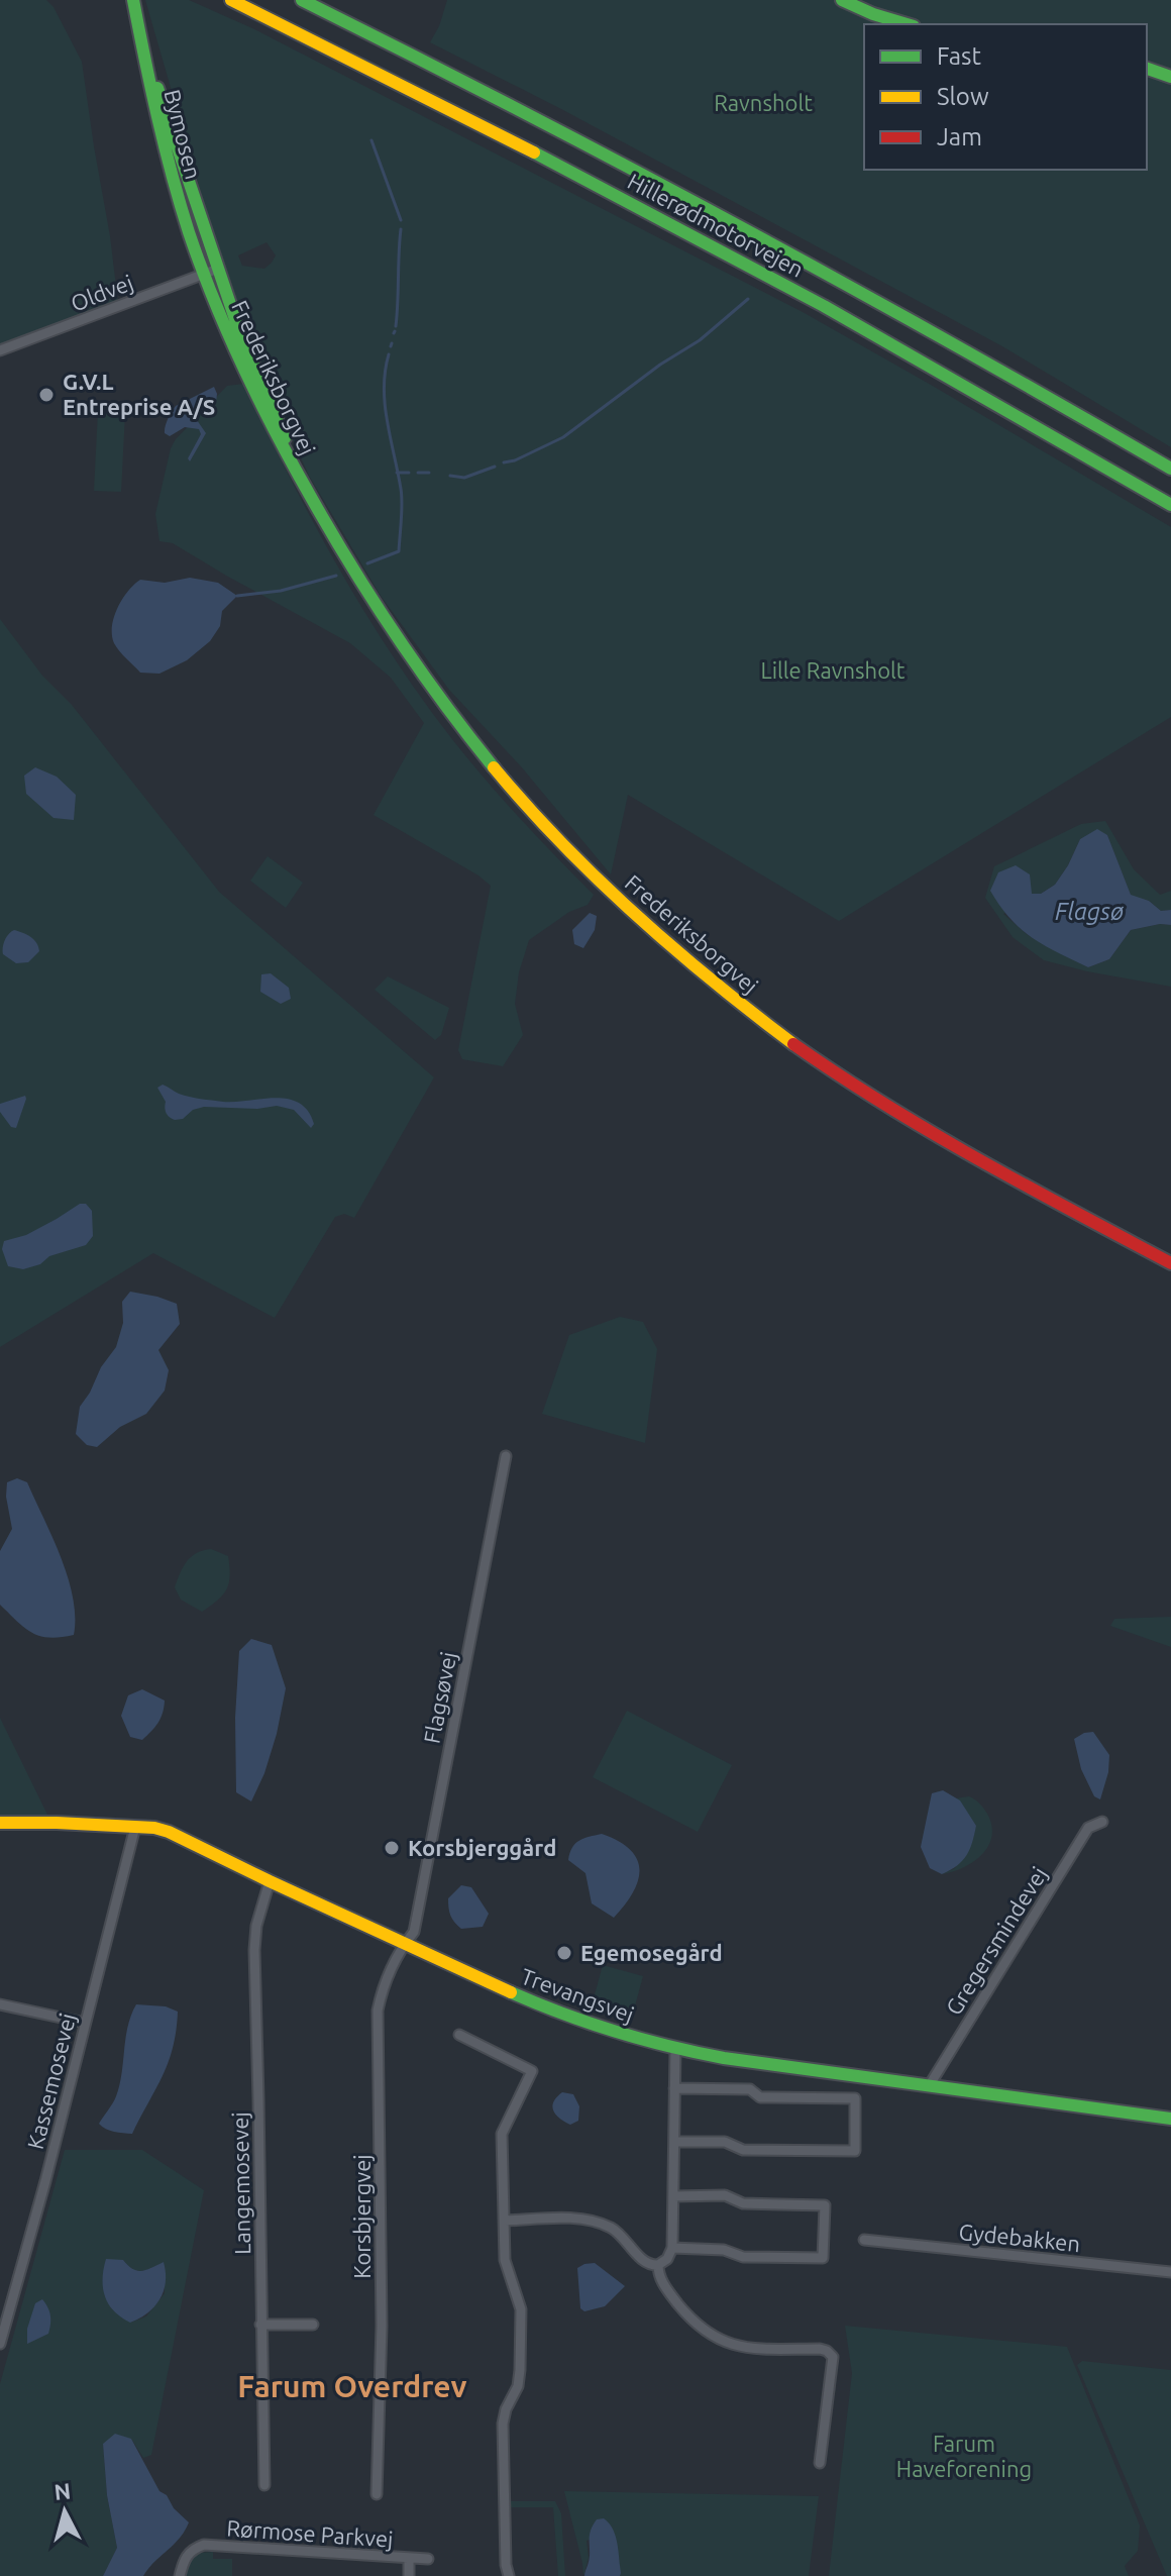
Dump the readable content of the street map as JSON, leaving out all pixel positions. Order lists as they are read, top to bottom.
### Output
{
  "streets": {
    "main road": [
      "Bymosen",
      "Hillerødmotorvejen",
      "Frederiksborgvej",
      "Trevangsvej"
    ],
    "street": [
      "Oldvej",
      "Flagsøvej",
      "Gregersmindevej",
      "Kassemosevej",
      "Langemosevej",
      "Korsbjergvej",
      "Gydebakken",
      "Rørmose Parkvej"
    ]
  },
  "crossings": [
    ["Bymosen", "Oldvej"],
    ["Bymosen", "Frederiksborgvej"],
    ["Oldvej", "Frederiksborgvej"],
    ["Flagsøvej", "Trevangsvej"],
    ["Flagsøvej", "Korsbjergvej"],
    ["Gregersmindevej", "Trevangsvej"],
    ["Trevangsvej", "Kassemosevej"],
    ["Trevangsvej", "Langemosevej"],
    ["Trevangsvej", "Korsbjergvej"]
  ],
  "districts": ["Farum Overdrev"],
  "water": ["Flagsø"],
  "parks": ["Ravnsholt", "Lille Ravnsholt", "Farum Haveforening"],
  "places": ["G.V.L Entreprise A/S", "Korsbjerggård", "Egemosegård"],
  "legend": ["Fast", "Slow", "Jam"],
  "north": "top"
}
